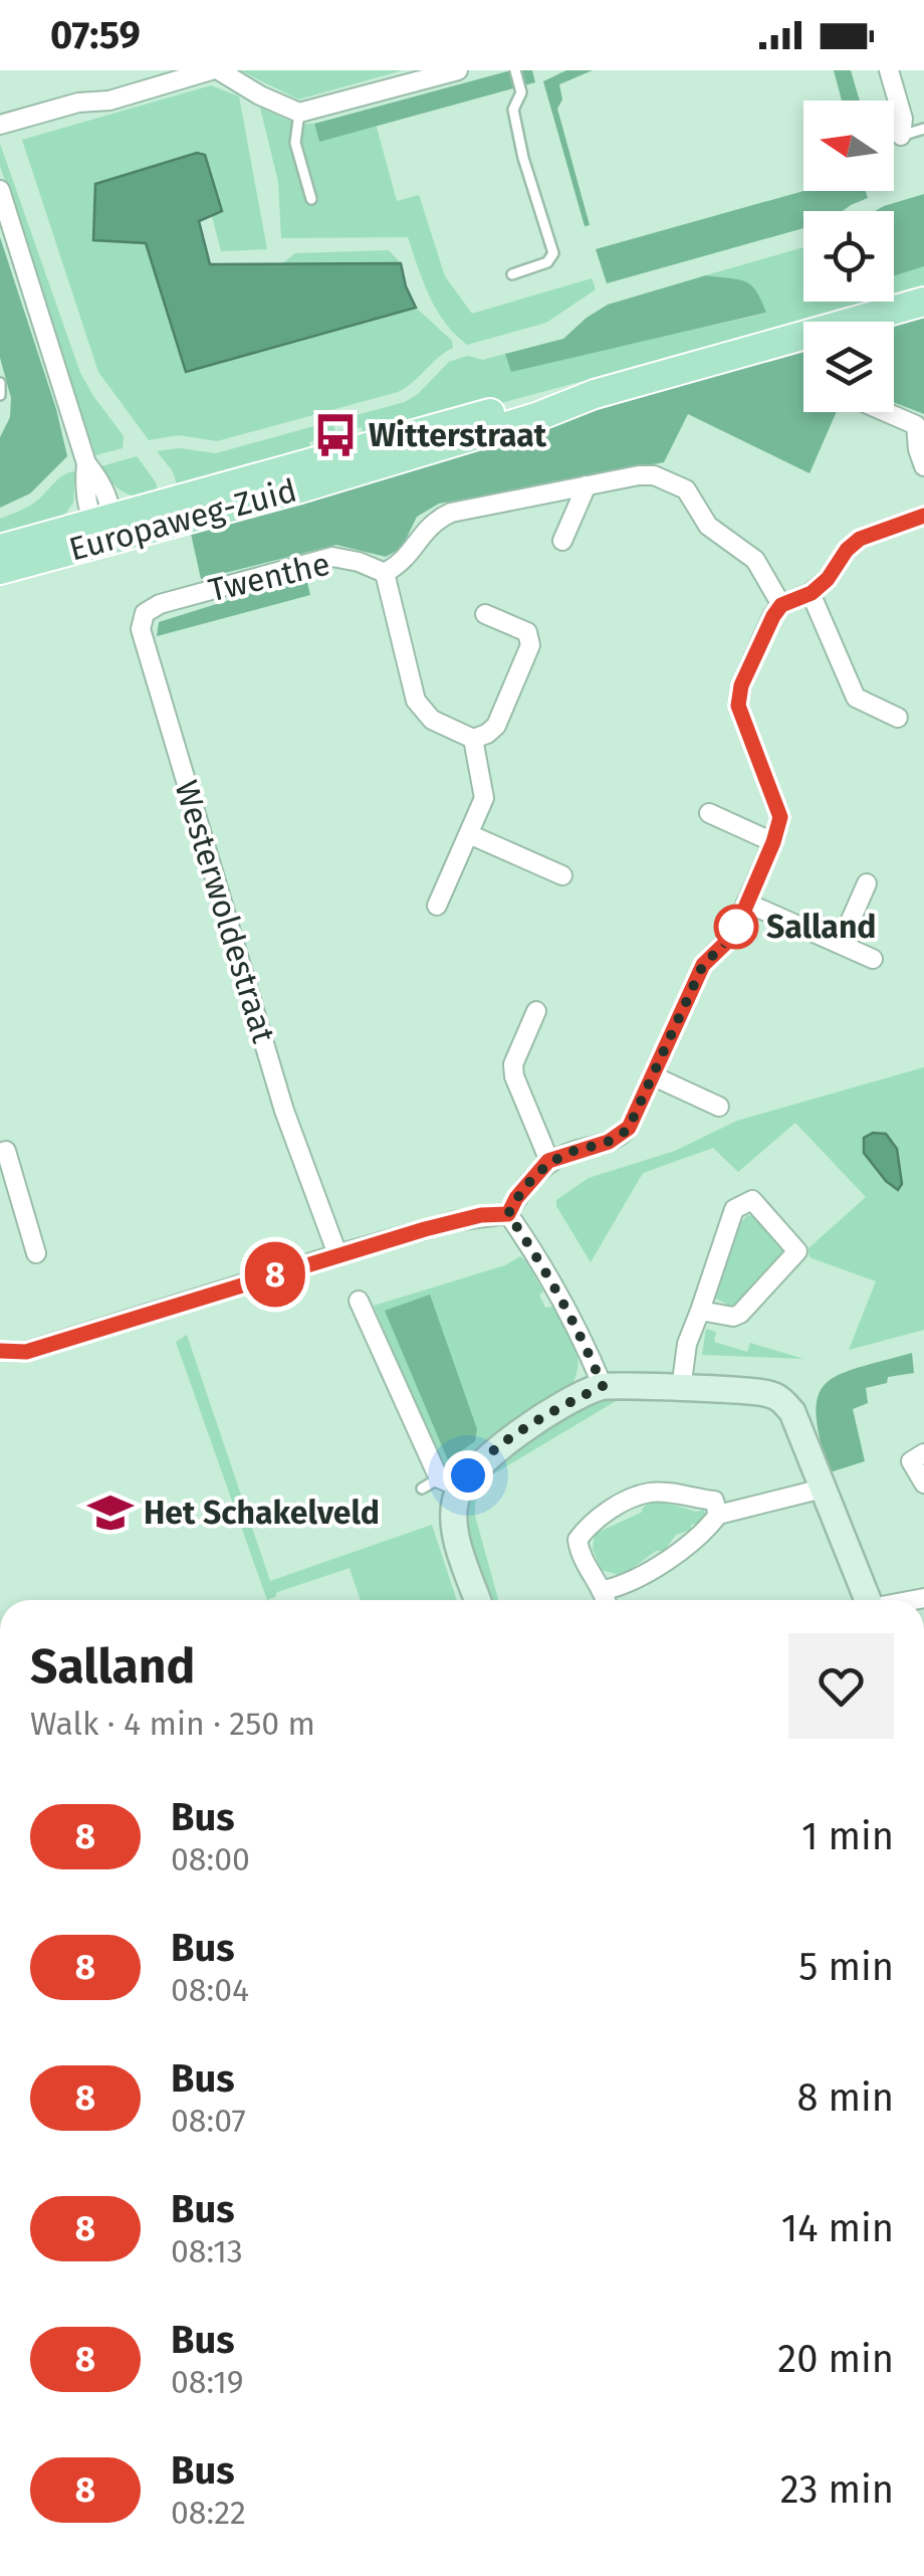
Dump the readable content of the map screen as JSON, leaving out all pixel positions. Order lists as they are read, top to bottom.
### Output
{
  "streets": {
    "main road": ["Europaweg-Zuid"],
    "street": ["Twenthe", "Westerwoldestraat"]
  },
  "crossings": [
    ["Twenthe", "Westerwoldestraat"]
  ],
  "places": {
    "bus stop": ["Witterstraat"],
    "other": ["Salland"],
    "school or university": ["Het Schakelveld"]
  },
  "lines": ["bus line 8"],
  "north": "left",
  "page": {
    "status": "07:59",
    "on_map": "8",
    "heading": ["Salland", "Walk · 4 min · 250 m"],
    "list": [
      {
        "mark": "8",
        "name": "Bus",
        "note": "08:00",
        "value": "1 min"
      },
      {
        "mark": "8",
        "name": "Bus",
        "note": "08:04",
        "value": "5 min"
      },
      {
        "mark": "8",
        "name": "Bus",
        "note": "08:07",
        "value": "8 min"
      },
      {
        "mark": "8",
        "name": "Bus",
        "note": "08:13",
        "value": "14 min"
      },
      {
        "mark": "8",
        "name": "Bus",
        "note": "08:19",
        "value": "20 min"
      },
      {
        "mark": "8",
        "name": "Bus",
        "note": "08:22",
        "value": "23 min"
      }
    ]
  }
}
